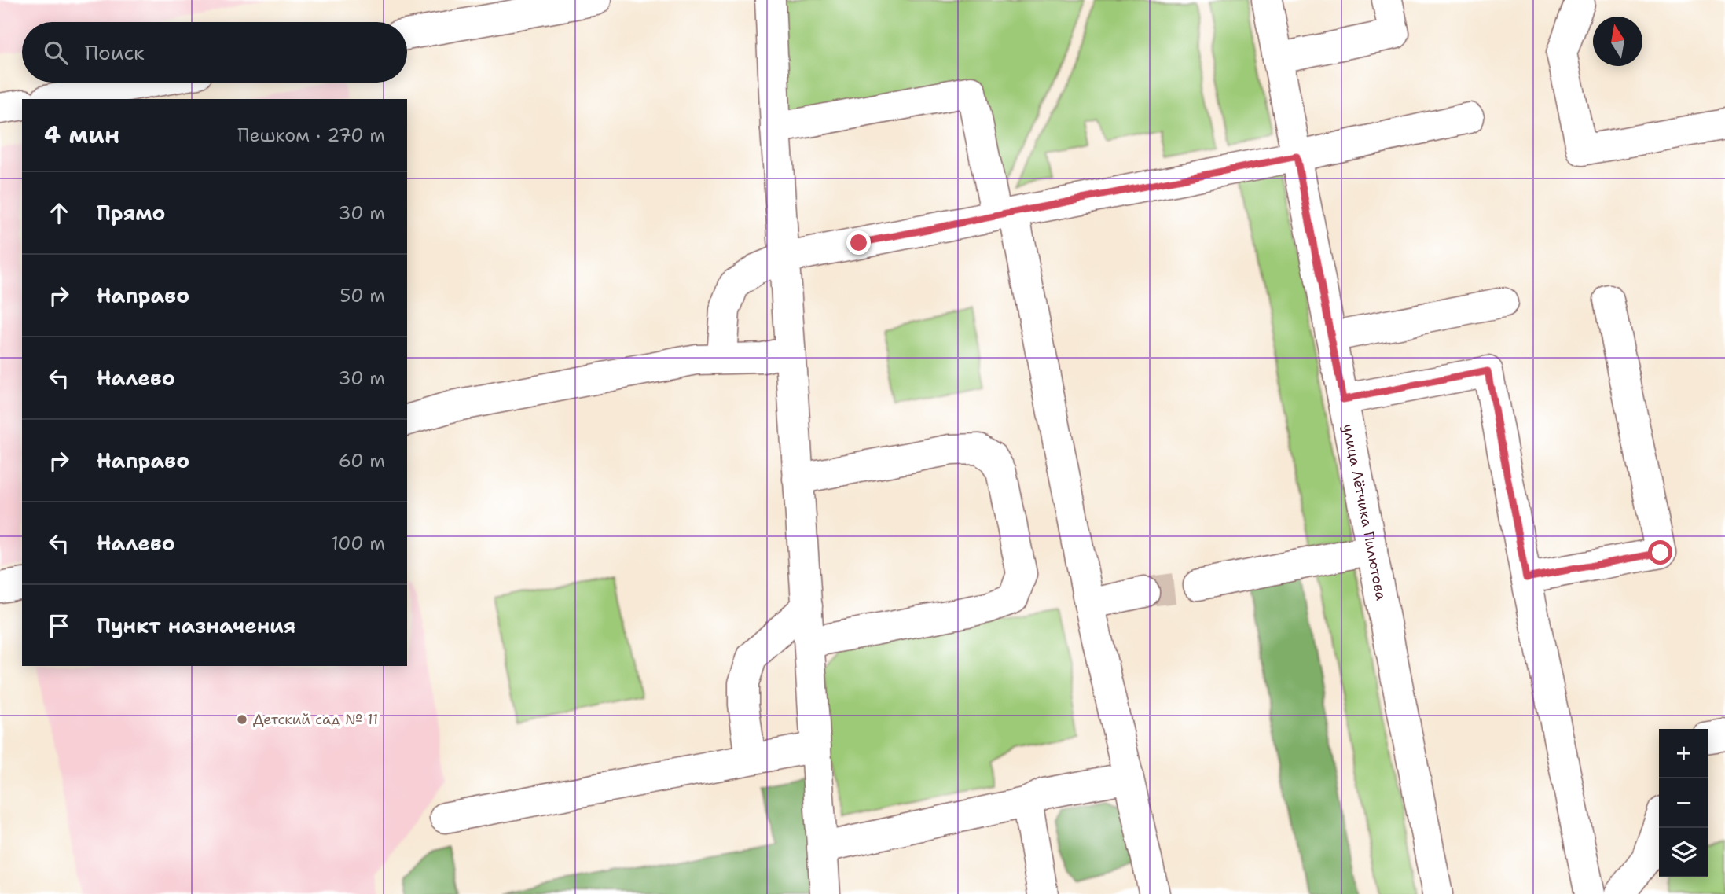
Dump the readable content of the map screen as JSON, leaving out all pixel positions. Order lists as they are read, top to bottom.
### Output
{
  "streets": {
    "street": ["улица Лётчика Пилютова"]
  },
  "places": ["Детский сад № 11"],
  "north": "top",
  "page": {
    "search": "Поиск",
    "heading": ["4 мин", "Пешком · 270 m"],
    "list": [
      ["Прямо", "30 m"],
      ["Направо", "50 m"],
      ["Налево", "30 m"],
      ["Направо", "60 m"],
      ["Налево", "100 m"],
      "Пункт назначения"
    ],
    "map_buttons": ["+", "−"]
  }
}
